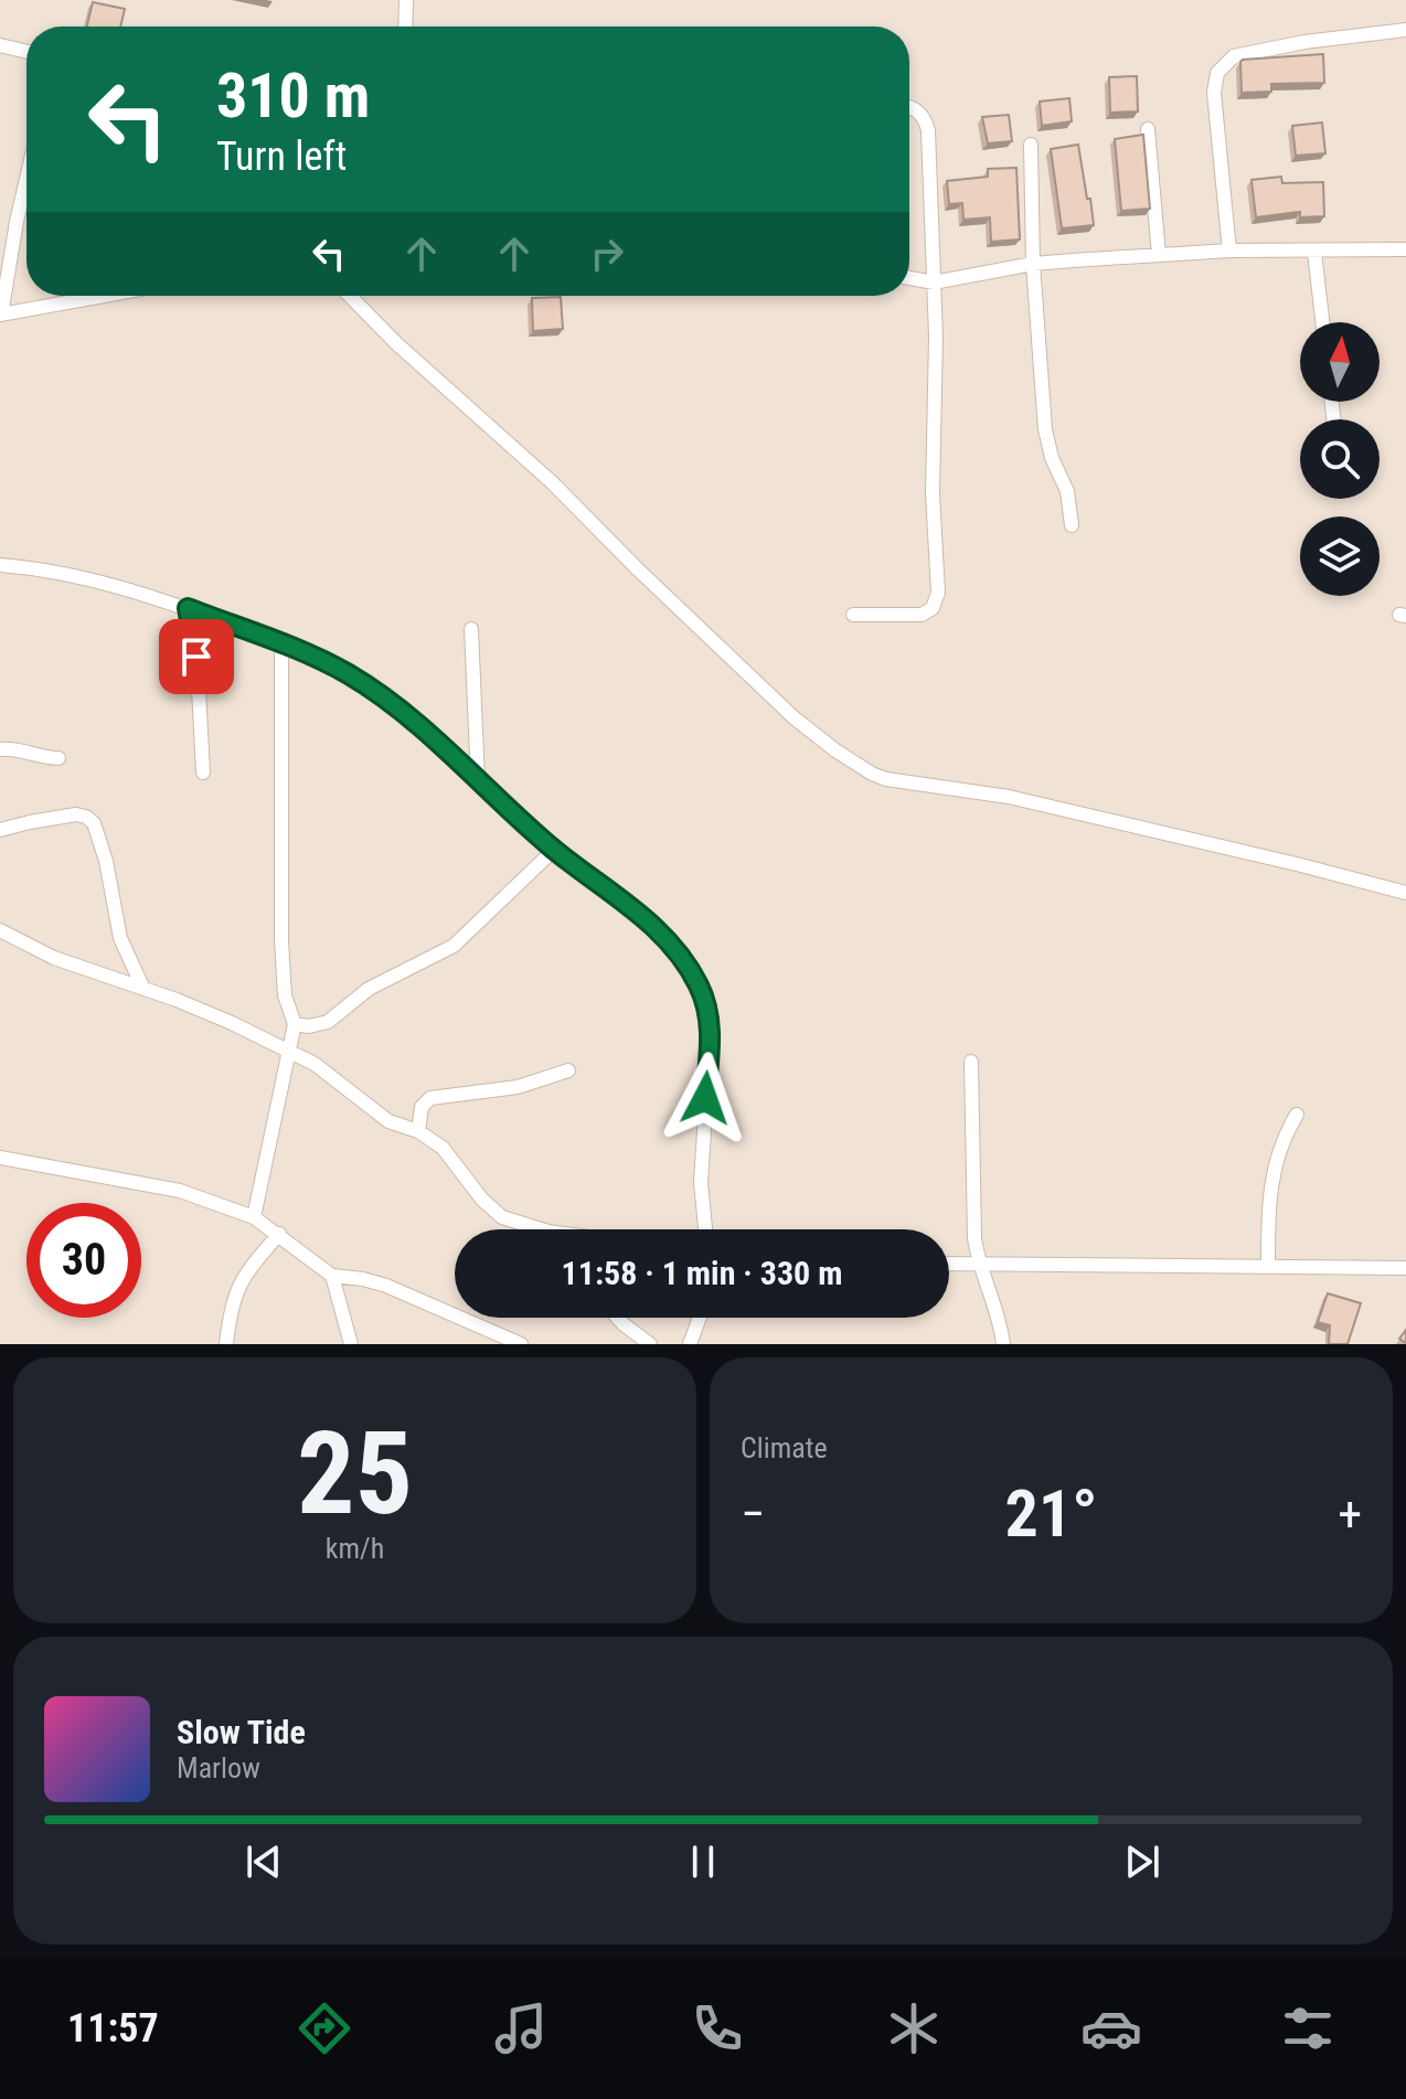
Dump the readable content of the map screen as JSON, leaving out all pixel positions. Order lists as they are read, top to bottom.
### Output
{
  "north": "top",
  "page": {
    "turn": ["310 m", "Turn left"],
    "limit": "30",
    "trip": "11:58 · 1 min · 330 m",
    "tile": [
      ["25", "km/h"],
      "Climate"
    ],
    "heat": ["−", "21°", "+"],
    "song": ["Slow Tide", "Marlow"],
    "tabs": "11:57"
  }
}
